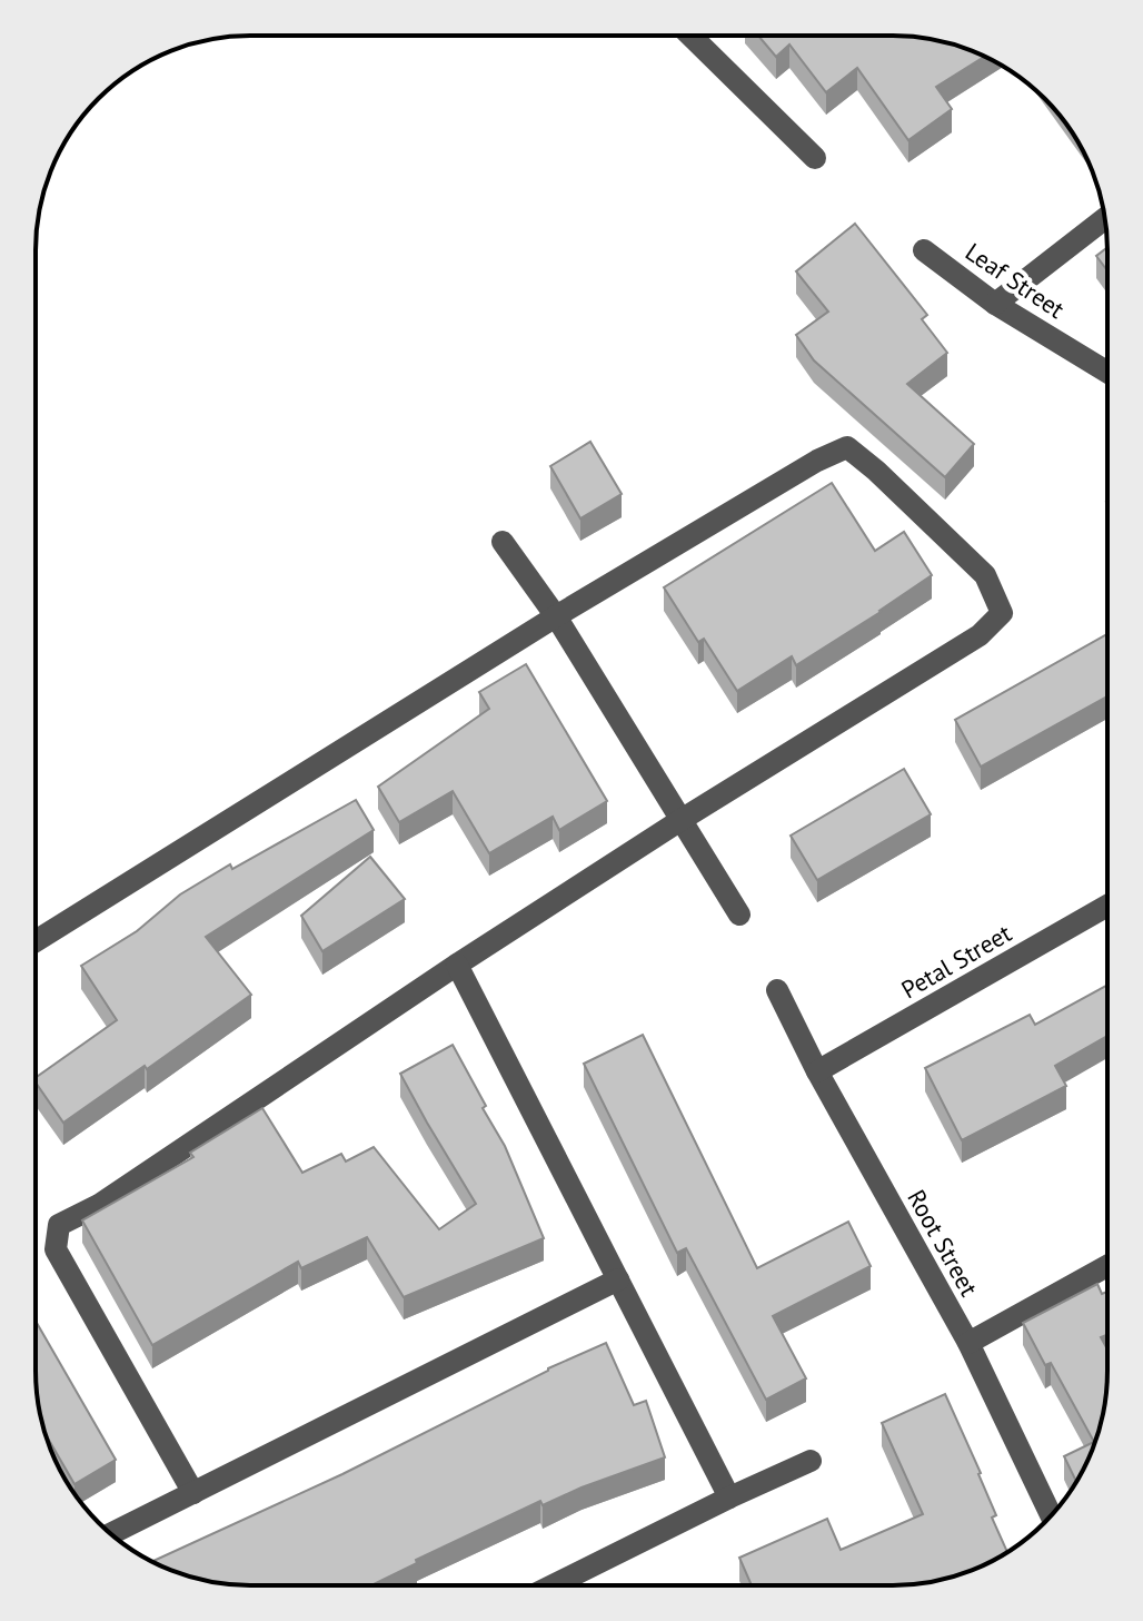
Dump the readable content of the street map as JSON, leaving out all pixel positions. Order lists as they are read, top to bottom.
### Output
{
  "streets": {
    "street": ["Leaf Street", "Petal Street", "Root Street"]
  },
  "crossings": [
    ["Petal Street", "Root Street"]
  ]
}
